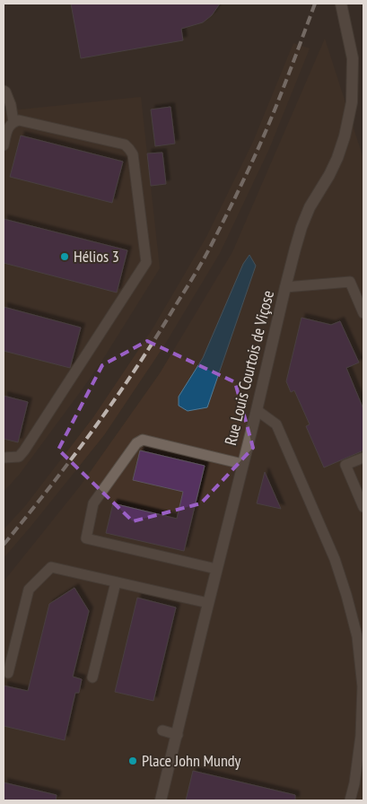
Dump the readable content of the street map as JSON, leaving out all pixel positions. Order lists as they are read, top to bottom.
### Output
{
  "streets": {
    "street": ["Rue Louis Courtois de Viçose"]
  },
  "places": ["Hélios 3", "Place John Mundy"]
}
